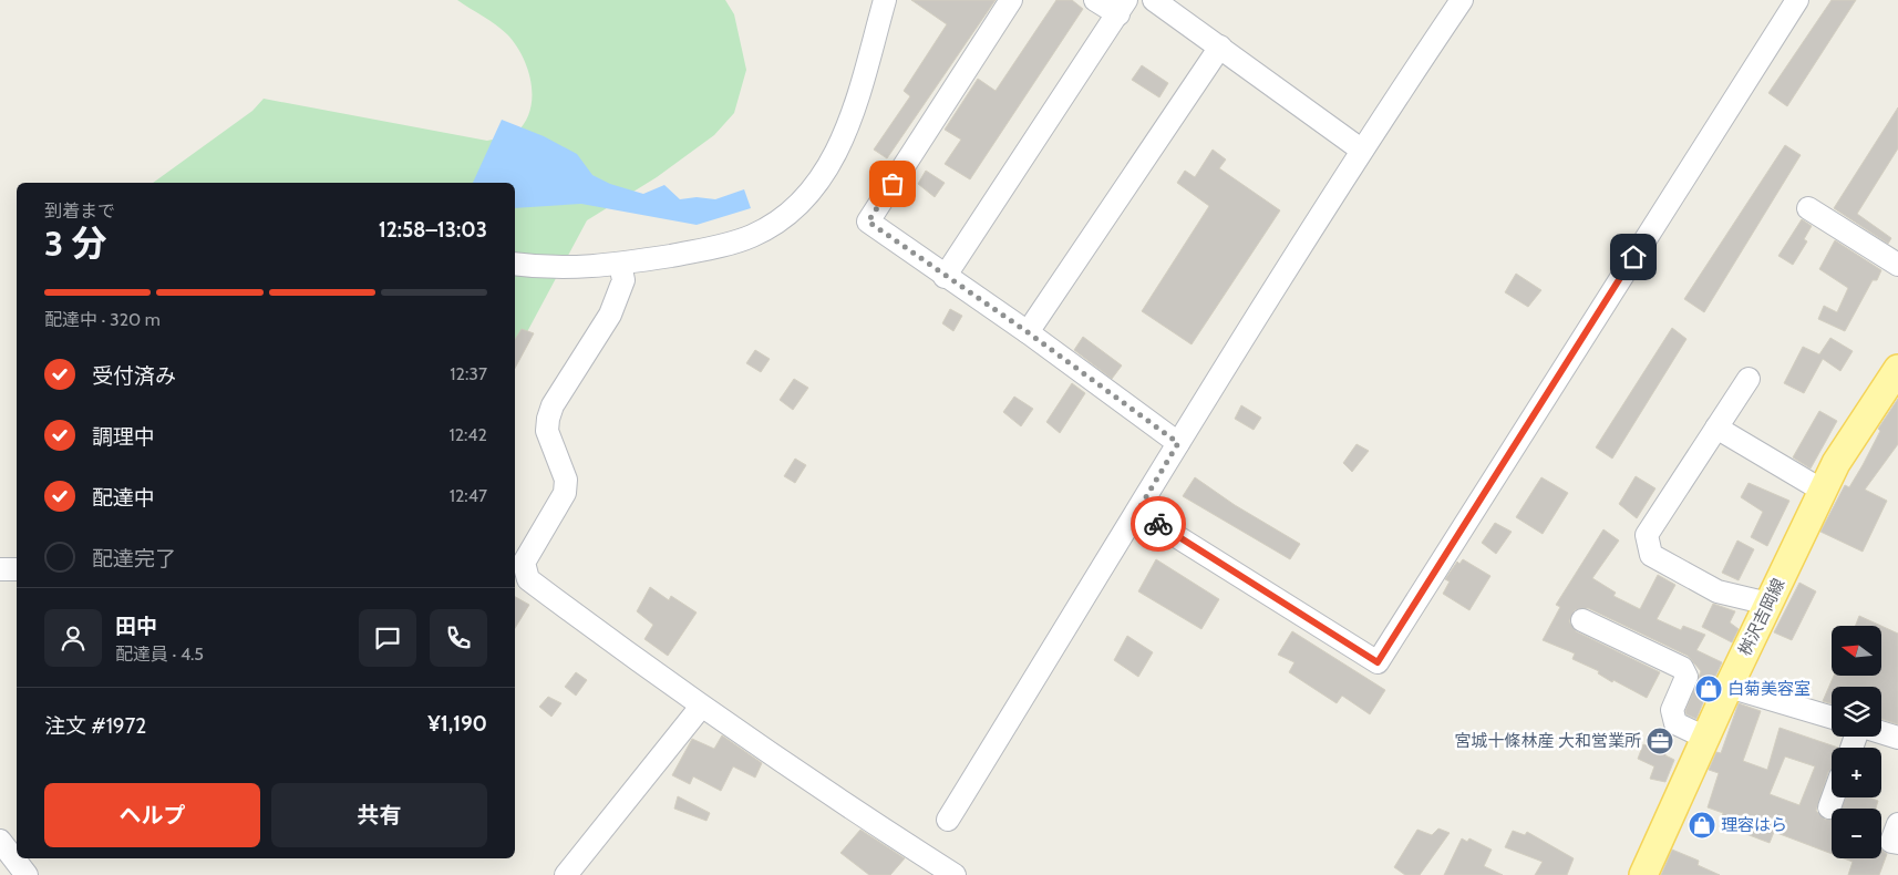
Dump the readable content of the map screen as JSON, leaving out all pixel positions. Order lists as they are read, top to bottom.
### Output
{
  "streets": {
    "main road": ["桝沢吉岡線"]
  },
  "places": {
    "shop": ["白菊美容室", "理容はら"],
    "office": ["宮城十條林産 大和営業所"]
  },
  "north": "left",
  "page": {
    "heading": ["3 分", "到着まで", "12:58–13:03"],
    "panel": [
      "田中",
      "配達員 · 4.5",
      "注文 #1972",
      "¥1,190"
    ],
    "bar": "配達中 · 320 m",
    "list": [
      ["受付済み", "12:37"],
      ["調理中", "12:42"],
      ["配達中", "12:47"],
      "配達完了"
    ],
    "map_buttons": ["+", "−"],
    "buttons": ["ヘルプ", "共有"]
  }
}
